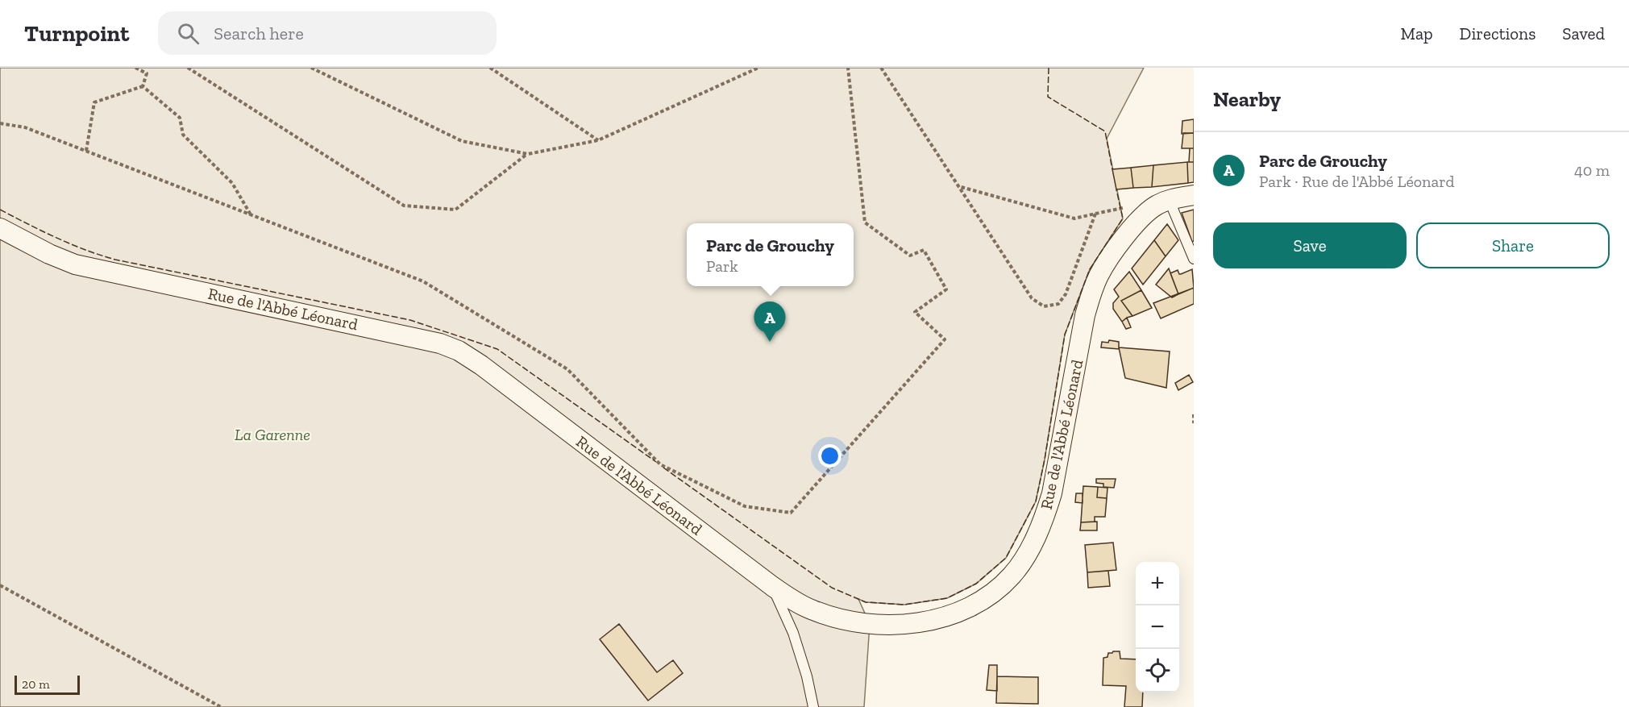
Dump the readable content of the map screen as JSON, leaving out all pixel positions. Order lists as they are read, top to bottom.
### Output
{
  "streets": {
    "street": ["Rue de l'Abbé Léonard"]
  },
  "parks": ["La Garenne"],
  "scale_bar": "20 m",
  "page": {
    "header": "Turnpoint",
    "search": "Search here",
    "nav": ["Map", "Directions", "Saved"],
    "heading": "Nearby",
    "list": [
      {
        "mark": "A",
        "name": "Parc de Grouchy",
        "note": "Park · Rue de l'Abbé Léonard",
        "value": "40 m"
      }
    ],
    "buttons": ["Save", "Share"],
    "popup": ["Parc de Grouchy", "Park"],
    "pins": "A",
    "map_buttons": ["+", "−"],
    "scale": "20 m"
  }
}
